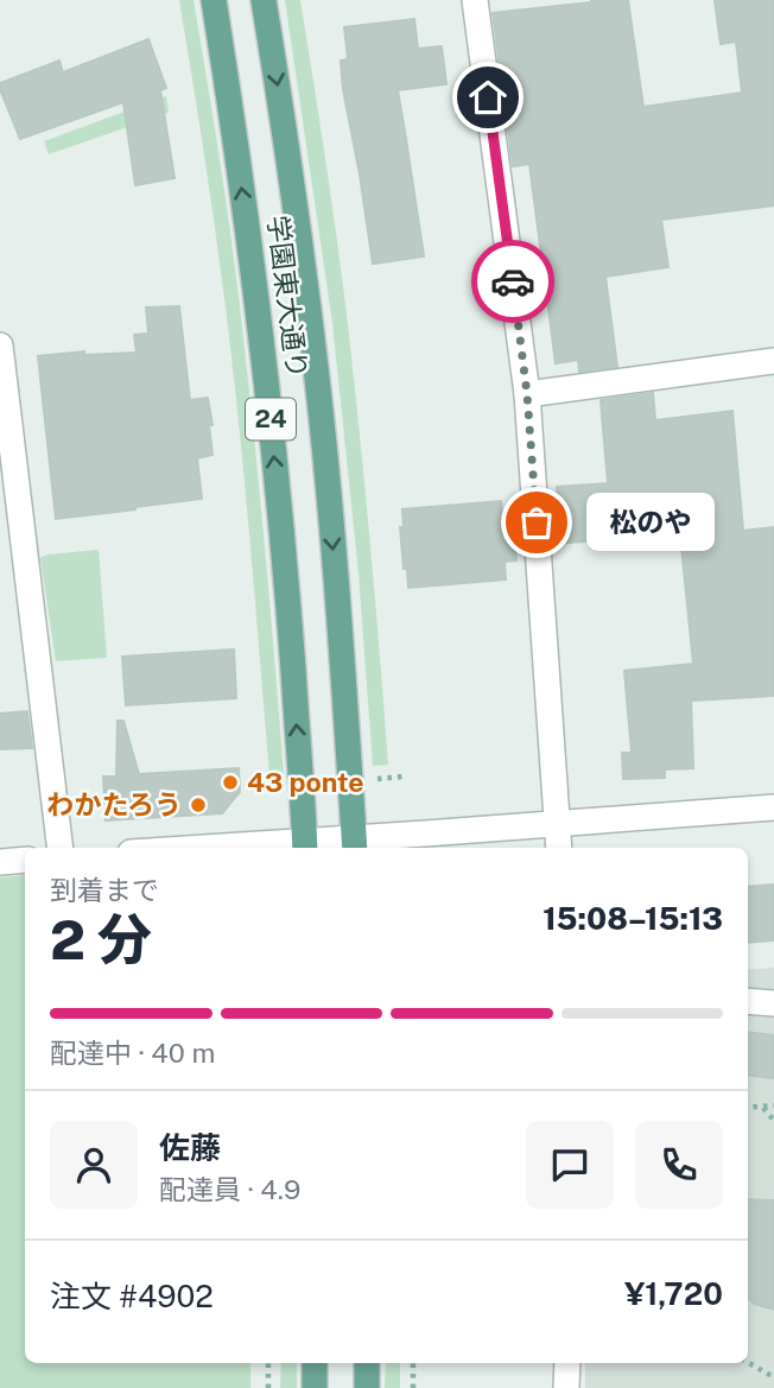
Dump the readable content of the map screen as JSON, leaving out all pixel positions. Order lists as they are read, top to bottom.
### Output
{
  "streets": {
    "main road": ["学園東大通り", "24"]
  },
  "places": ["松のや", "43 ponte", "わかたろう"],
  "page": {
    "bubble": "松のや",
    "heading": ["2 分", "到着まで", "15:08–15:13"],
    "panel": [
      "佐藤",
      "配達員 · 4.9",
      "注文 #4902",
      "¥1,720"
    ],
    "bar": "配達中 · 40 m"
  }
}
